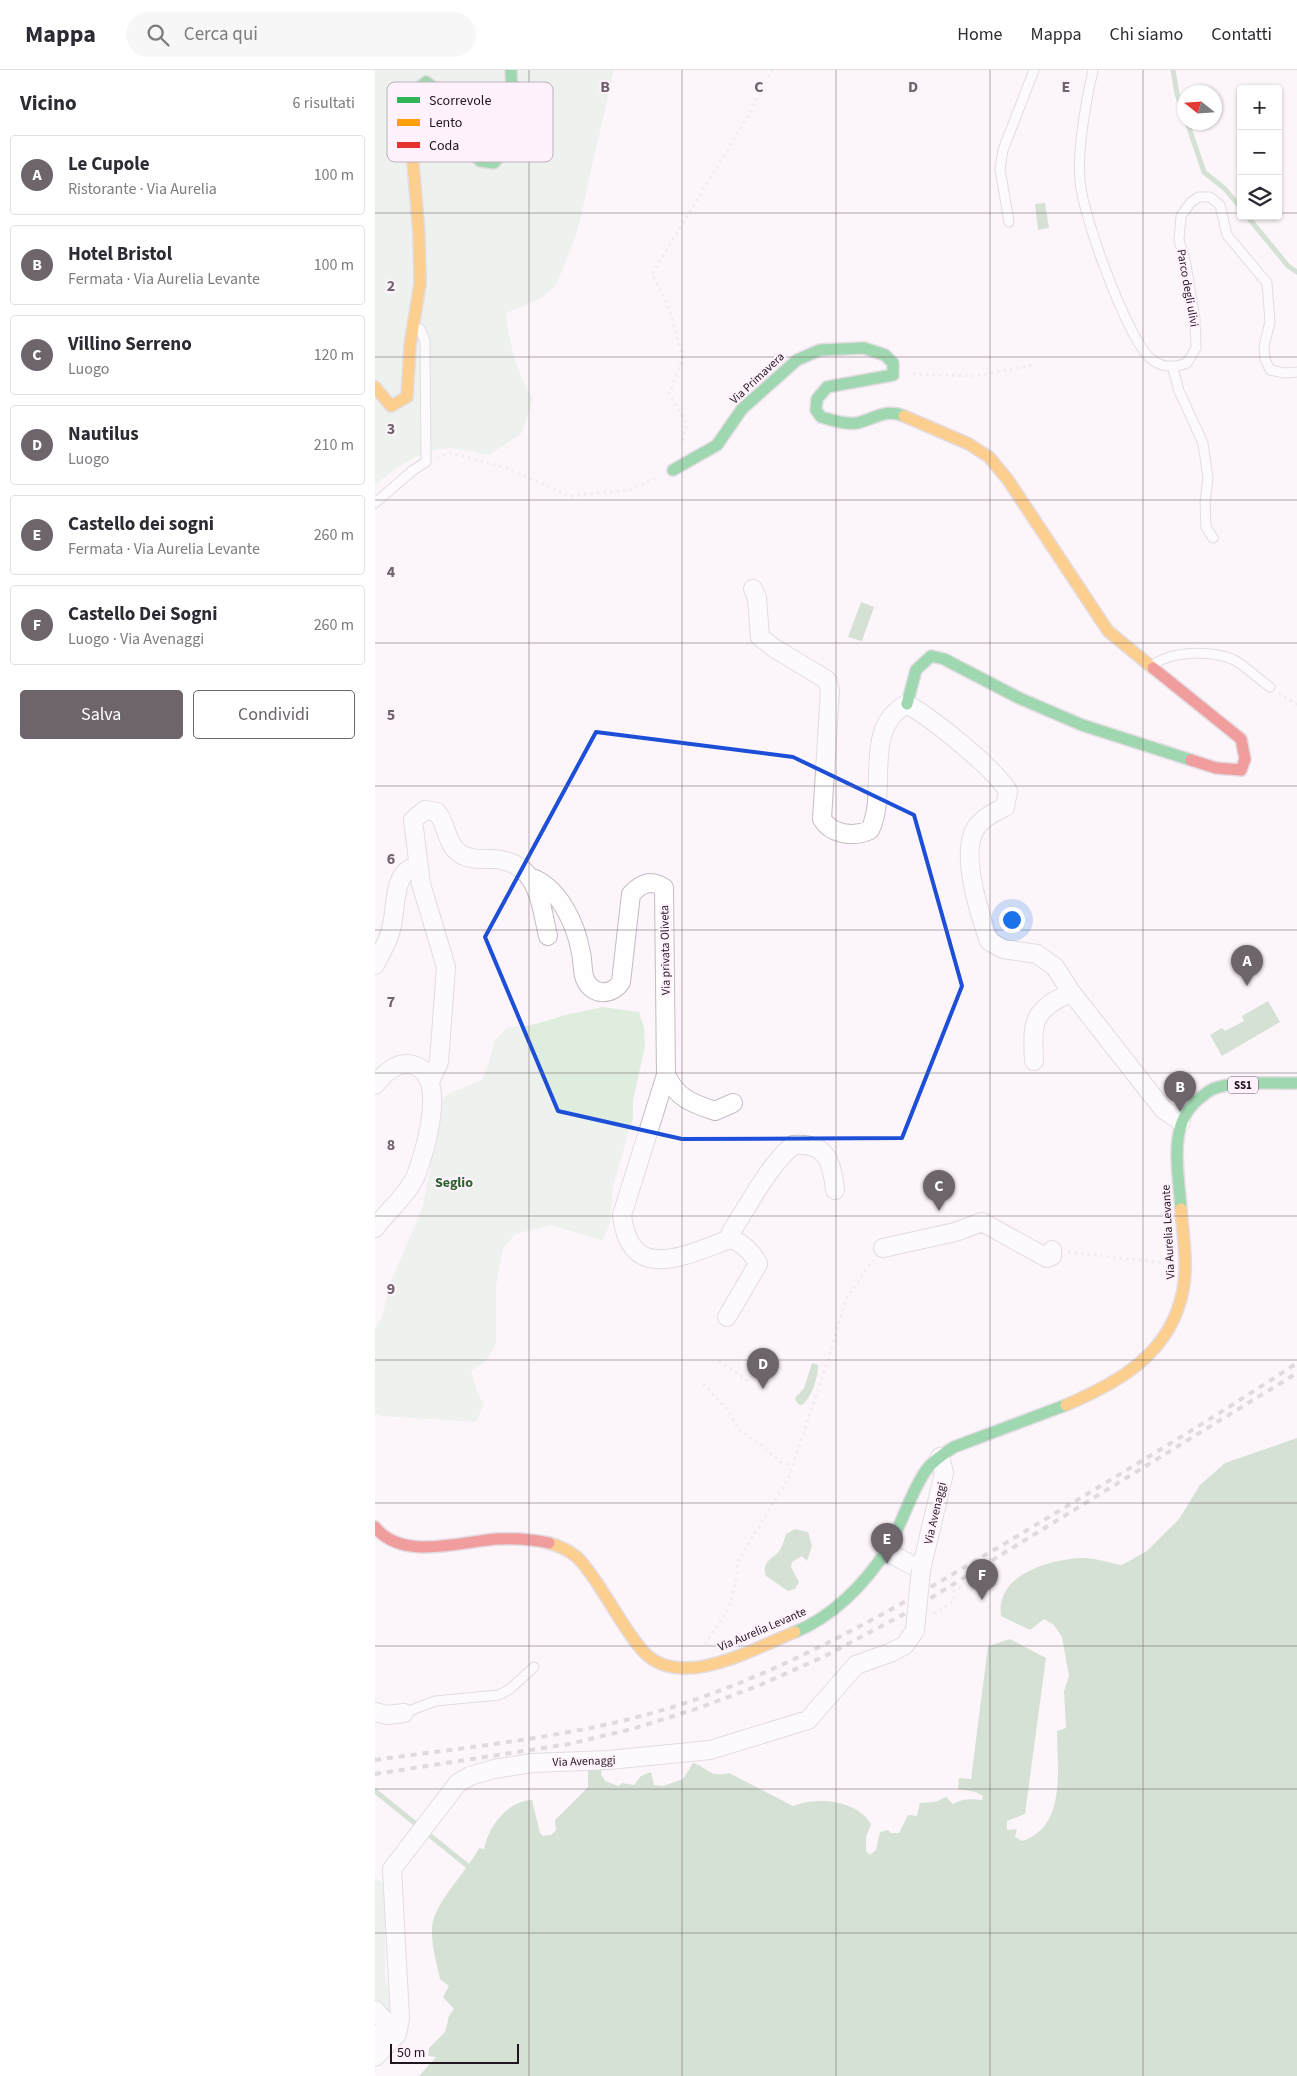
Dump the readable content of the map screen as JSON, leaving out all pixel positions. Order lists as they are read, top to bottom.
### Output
{
  "streets": {
    "street": [
      "Via Primavera",
      "Via privata Oliveta",
      "SS1",
      "Via Aurelia Levante",
      "Via Avenaggi"
    ],
    "lane": ["Parco degli ulivi"]
  },
  "crossings": [
    ["Via Aurelia Levante", "Via Avenaggi"]
  ],
  "districts": ["Seglio"],
  "legend": ["Scorrevole", "Lento", "Coda"],
  "scale_bar": "50 m",
  "north": "left",
  "page": {
    "header": "Mappa",
    "search": "Cerca qui",
    "nav": [
      "Home",
      "Mappa",
      "Chi siamo",
      "Contatti"
    ],
    "heading": ["Vicino", "6 risultati"],
    "map_buttons": ["+", "−"],
    "list": [
      {
        "mark": "A",
        "name": "Le Cupole",
        "note": "Ristorante · Via Aurelia",
        "value": "100 m"
      },
      {
        "mark": "B",
        "name": "Hotel Bristol",
        "note": "Fermata · Via Aurelia Levante",
        "value": "100 m"
      },
      {
        "mark": "C",
        "name": "Villino Serreno",
        "note": "Luogo",
        "value": "120 m"
      },
      {
        "mark": "D",
        "name": "Nautilus",
        "note": "Luogo",
        "value": "210 m"
      },
      {
        "mark": "E",
        "name": "Castello dei sogni",
        "note": "Fermata · Via Aurelia Levante",
        "value": "260 m"
      },
      {
        "mark": "F",
        "name": "Castello Dei Sogni",
        "note": "Luogo · Via Avenaggi",
        "value": "260 m"
      }
    ],
    "buttons": ["Salva", "Condividi"],
    "pins": [
      "A",
      "B",
      "C",
      "D",
      "E",
      "F"
    ],
    "scale": "50 m"
  },
  "grid": {
    "columns": [
      "B",
      "C",
      "D",
      "E"
    ],
    "rows": [
      "2",
      "3",
      "4",
      "5",
      "6",
      "7",
      "8",
      "9"
    ]
  }
}
